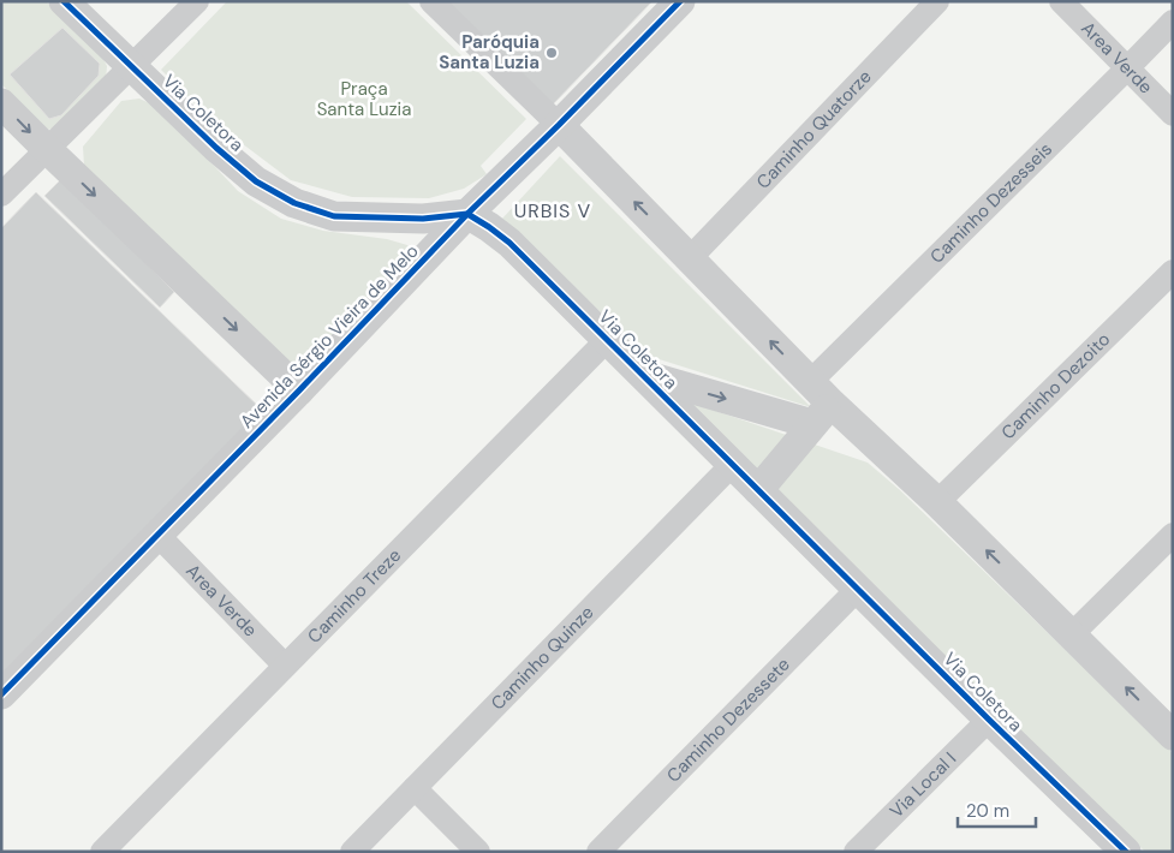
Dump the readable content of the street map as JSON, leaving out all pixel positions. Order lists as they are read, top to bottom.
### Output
{
  "streets": {
    "street": [
      "Area Verde",
      "Via Coletora",
      "Caminho Quatorze",
      "Caminho Dezesseis",
      "Avenida Sérgio Vieira de Melo",
      "Caminho Dezoito",
      "Caminho Treze",
      "Caminho Quinze",
      "Caminho Dezessete",
      "Via Local I"
    ]
  },
  "crossings": [
    ["Area Verde", "Caminho Dezesseis"],
    ["Area Verde", "Avenida Sérgio Vieira de Melo"],
    ["Area Verde", "Caminho Treze"],
    ["Via Coletora", "Avenida Sérgio Vieira de Melo"],
    ["Via Coletora", "Caminho Treze"],
    ["Via Coletora", "Caminho Quinze"],
    ["Via Coletora", "Caminho Dezessete"],
    ["Via Coletora", "Via Local I"]
  ],
  "districts": ["URBIS V"],
  "parks": ["Praça Santa Luzia"],
  "places": ["Paróquia Santa Luzia"],
  "scale_bar": "20 m"
}
